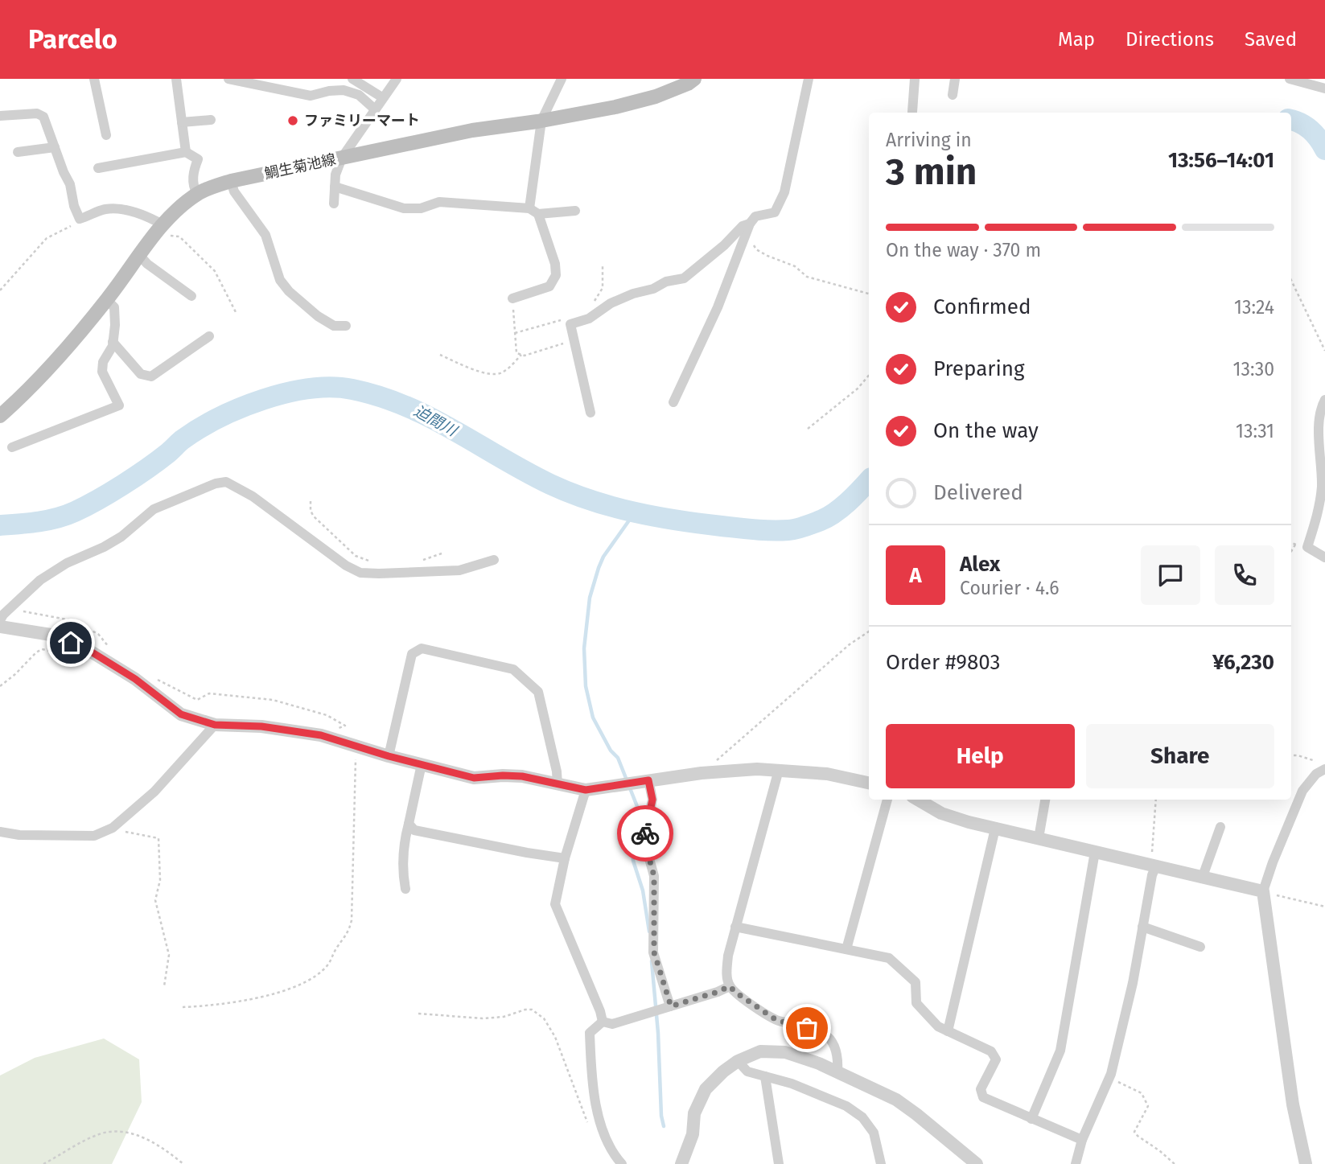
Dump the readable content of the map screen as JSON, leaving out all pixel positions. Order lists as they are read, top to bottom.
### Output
{
  "streets": {
    "main road": ["鯛生菊池線"]
  },
  "water": ["迫間川"],
  "places": ["ファミリーマート"],
  "page": {
    "header": "Parcelo",
    "nav": ["Map", "Directions", "Saved"],
    "heading": ["3 min", "Arriving in", "13:56–14:01"],
    "panel": [
      "Alex",
      "Courier · 4.6",
      "Order #9803",
      "¥6,230"
    ],
    "bar": "On the way · 370 m",
    "list": [
      ["Confirmed", "13:24"],
      ["Preparing", "13:30"],
      ["On the way", "13:31"],
      "Delivered"
    ],
    "round": "A",
    "buttons": ["Help", "Share"]
  }
}
